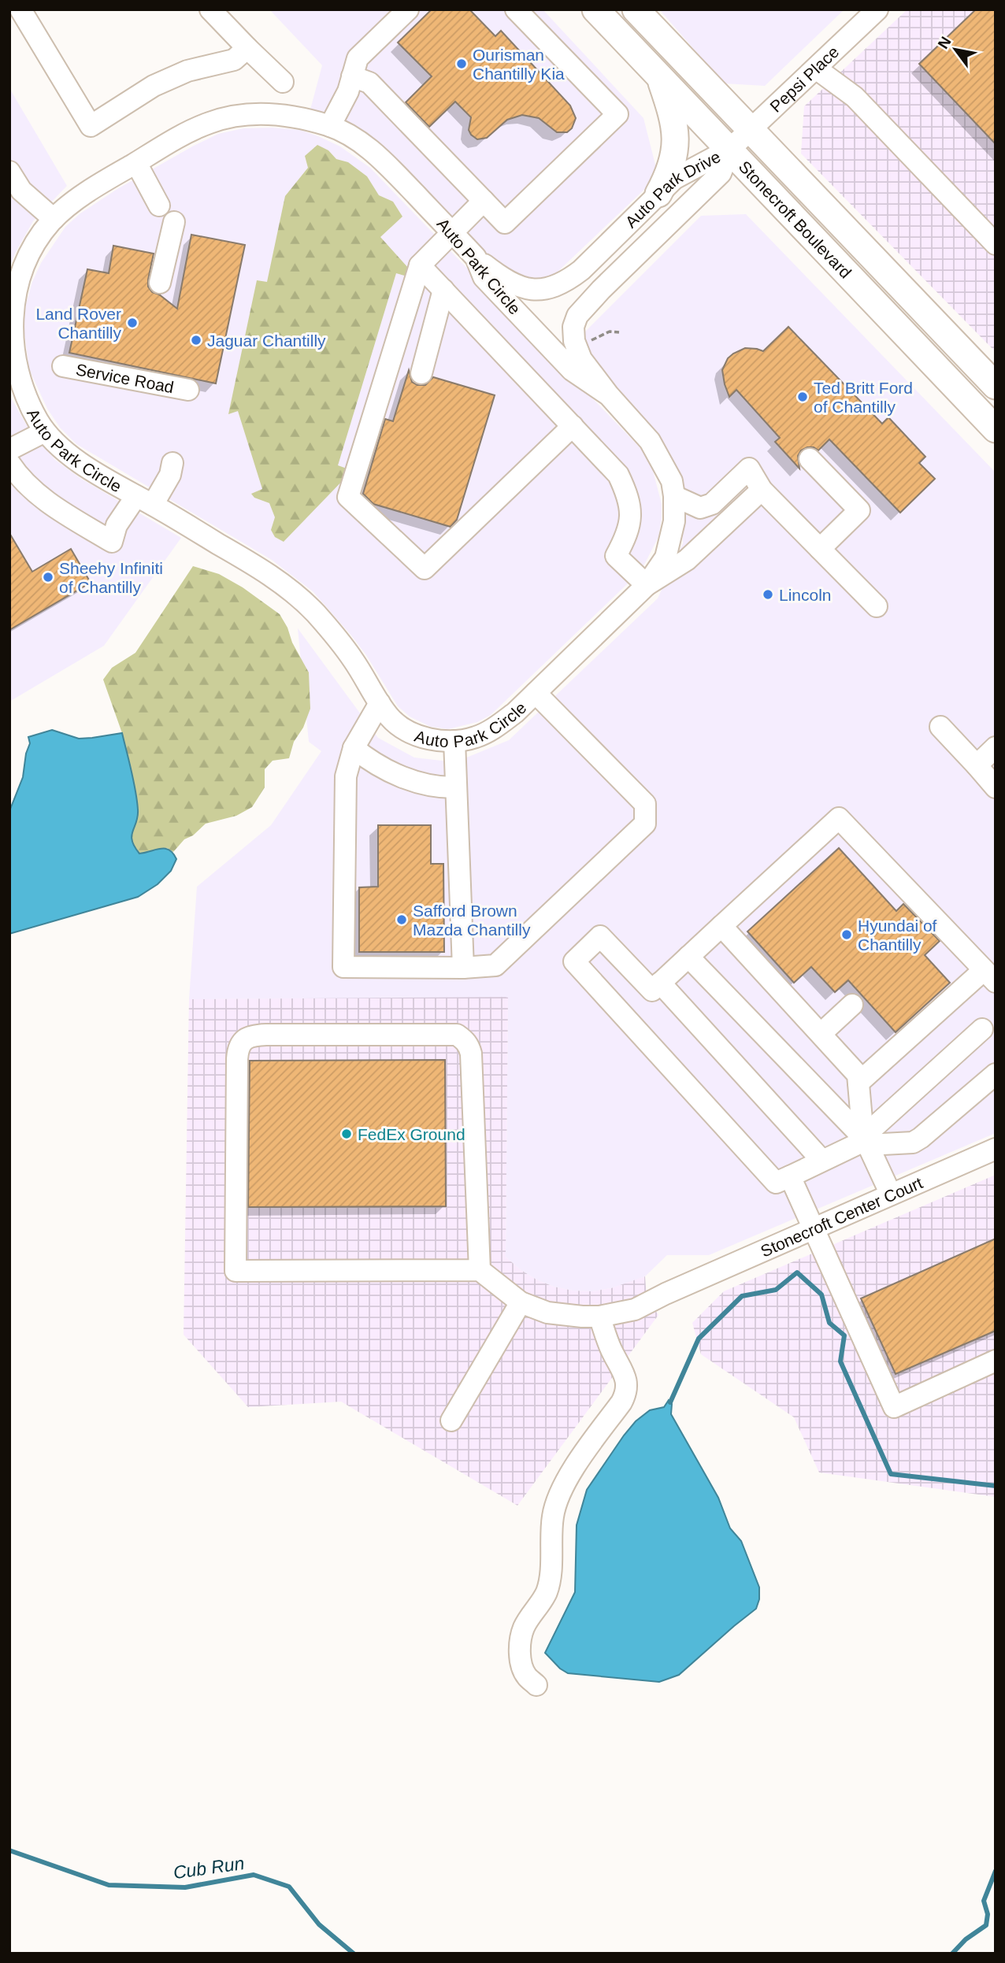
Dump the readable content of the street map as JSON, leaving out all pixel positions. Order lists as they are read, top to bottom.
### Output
{
  "streets": {
    "main road": ["Stonecroft Boulevard"],
    "street": [
      "Pepsi Place",
      "Auto Park Drive",
      "Auto Park Circle",
      "Service Road",
      "Stonecroft Center Court"
    ]
  },
  "crossings": [
    ["Pepsi Place", "Auto Park Drive"],
    ["Pepsi Place", "Stonecroft Boulevard"],
    ["Auto Park Drive", "Stonecroft Boulevard"],
    ["Auto Park Drive", "Auto Park Circle"]
  ],
  "water": ["Cub Run"],
  "places": [
    "Ourisman Chantilly Kia",
    "Land Rover Chantilly",
    "Jaguar Chantilly",
    "Ted Britt Ford of Chantilly",
    "Sheehy Infiniti of Chantilly",
    "Lincoln",
    "Safford Brown Mazda Chantilly",
    "Hyundai of Chantilly",
    "FedEx Ground"
  ],
  "north": "top left"
}
